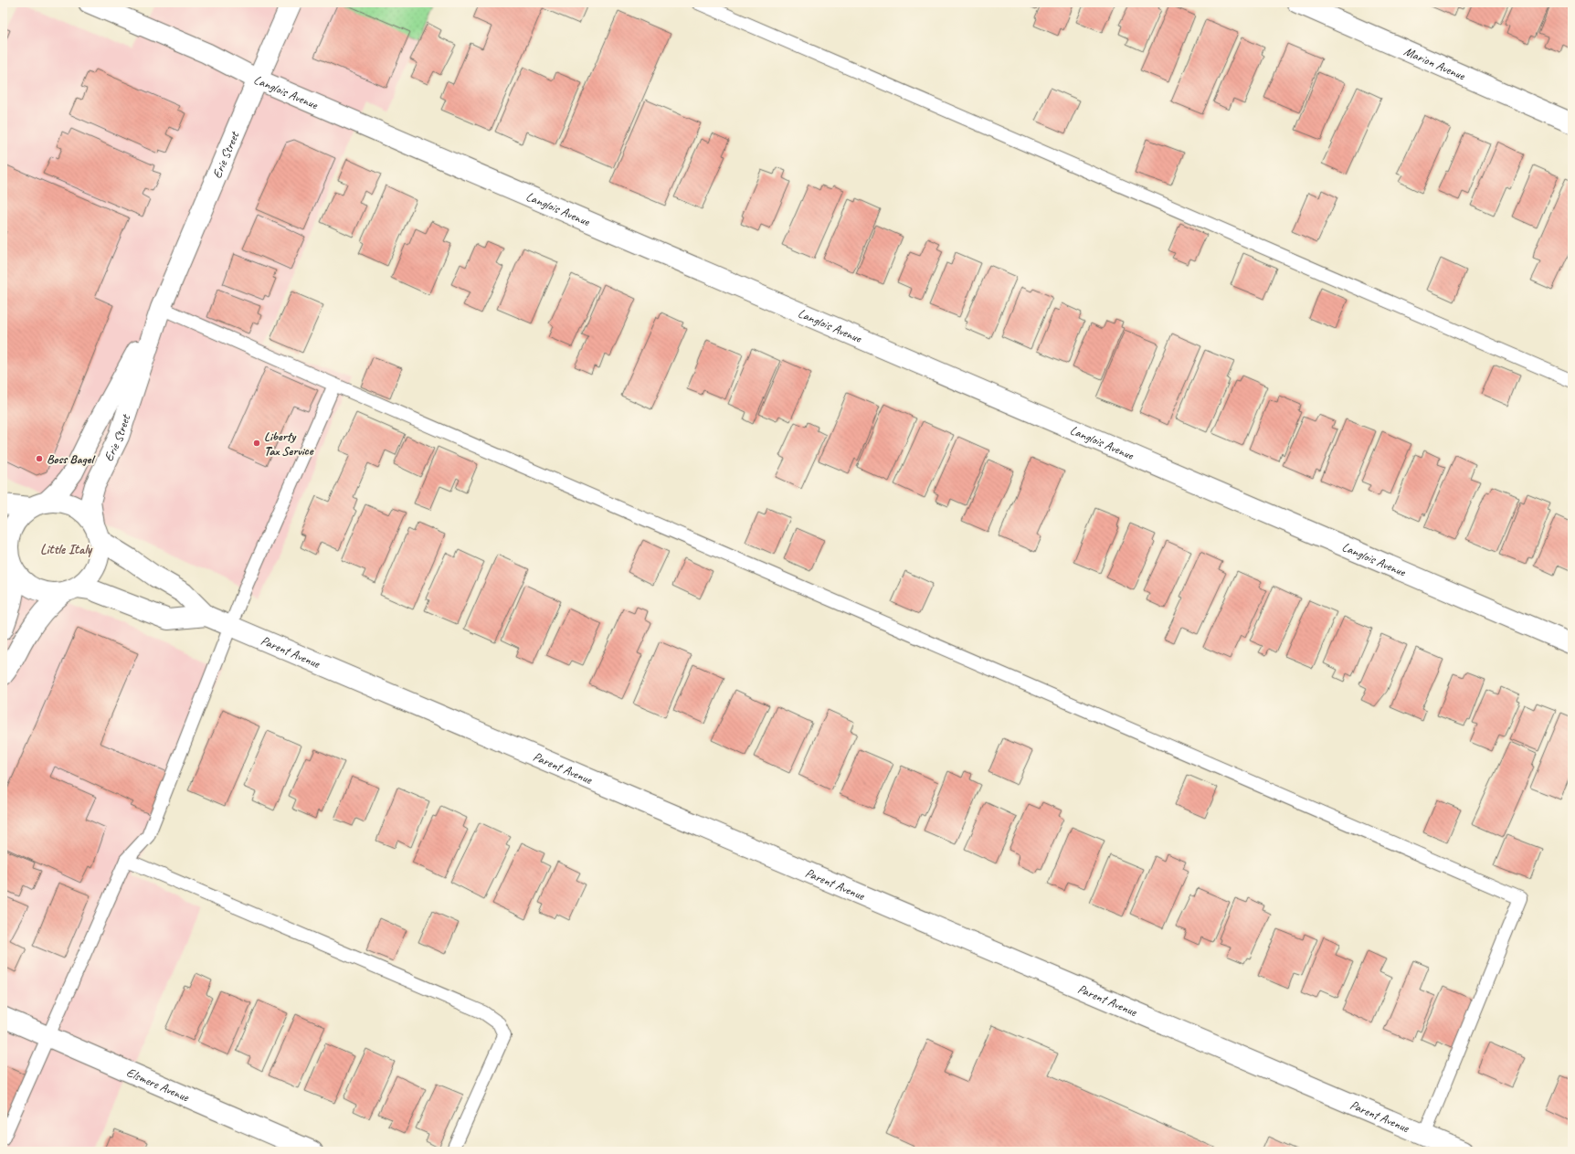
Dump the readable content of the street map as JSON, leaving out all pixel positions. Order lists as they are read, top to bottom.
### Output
{
  "streets": {
    "street": [
      "Marion Avenue",
      "Langlois Avenue",
      "Erie Street",
      "Parent Avenue",
      "Elsmere Avenue"
    ]
  },
  "crossings": [
    ["Langlois Avenue", "Erie Street"],
    ["Erie Street", "Parent Avenue"]
  ],
  "districts": ["Little Italy"],
  "places": ["Liberty Tax Service", "Boss Bagel"]
}
